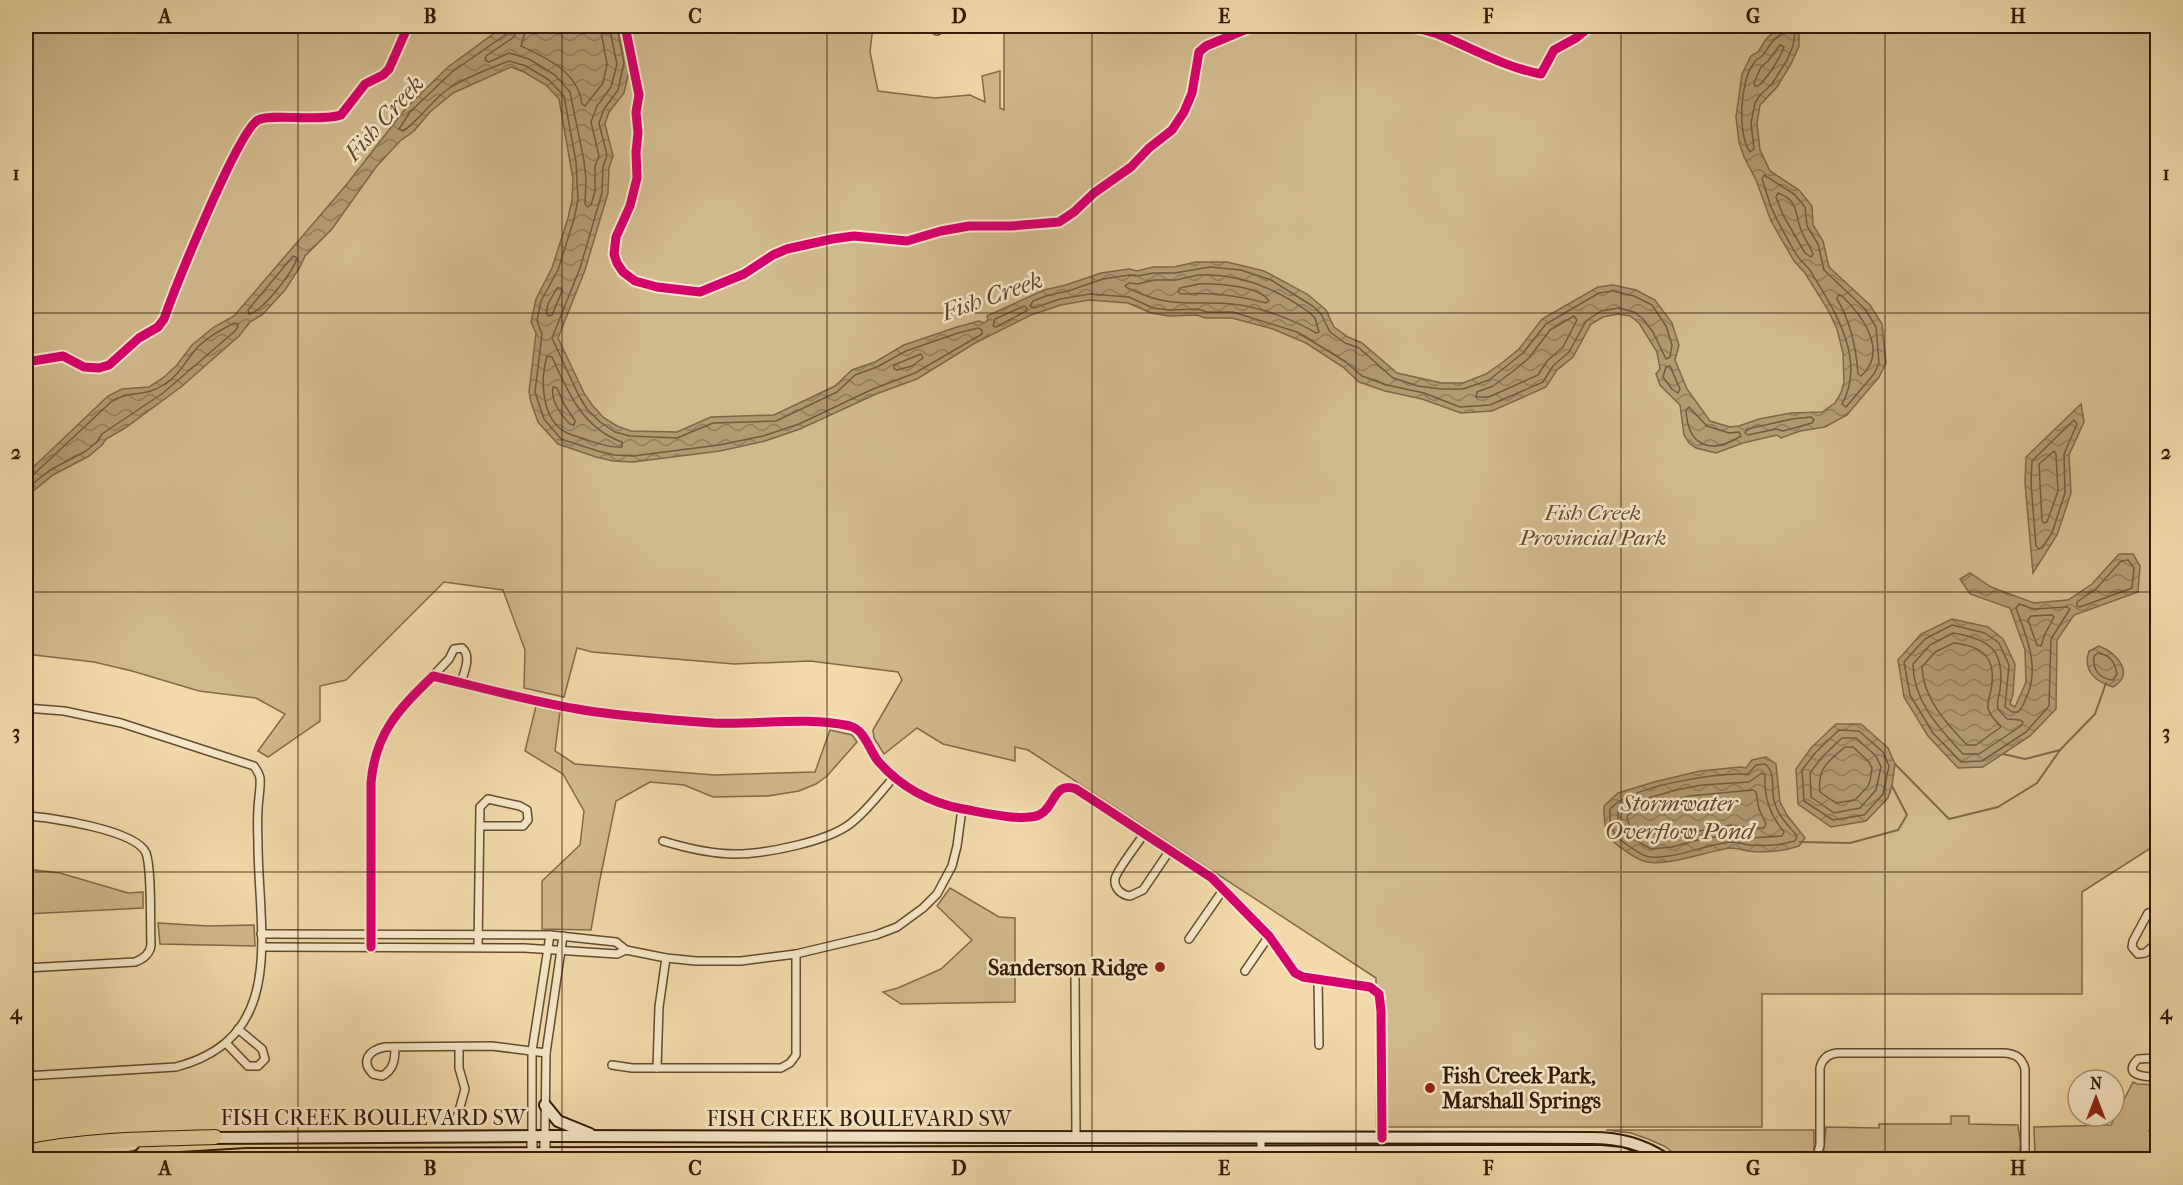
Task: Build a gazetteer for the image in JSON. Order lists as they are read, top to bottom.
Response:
{
  "streets": {
    "main road": ["FISH CREEK BOULEVARD SW"]
  },
  "water": ["Fish Creek", "Stormwater Overflow Pond"],
  "parks": ["Fish Creek Provincial Park"],
  "places": ["Sanderson Ridge", "Fish Creek Park, Marshall Springs"],
  "north": "top",
  "grid": {
    "columns": [
      "A",
      "B",
      "C",
      "D",
      "E",
      "F",
      "G",
      "H"
    ],
    "rows": [
      "1",
      "2",
      "3",
      "4"
    ]
  }
}
